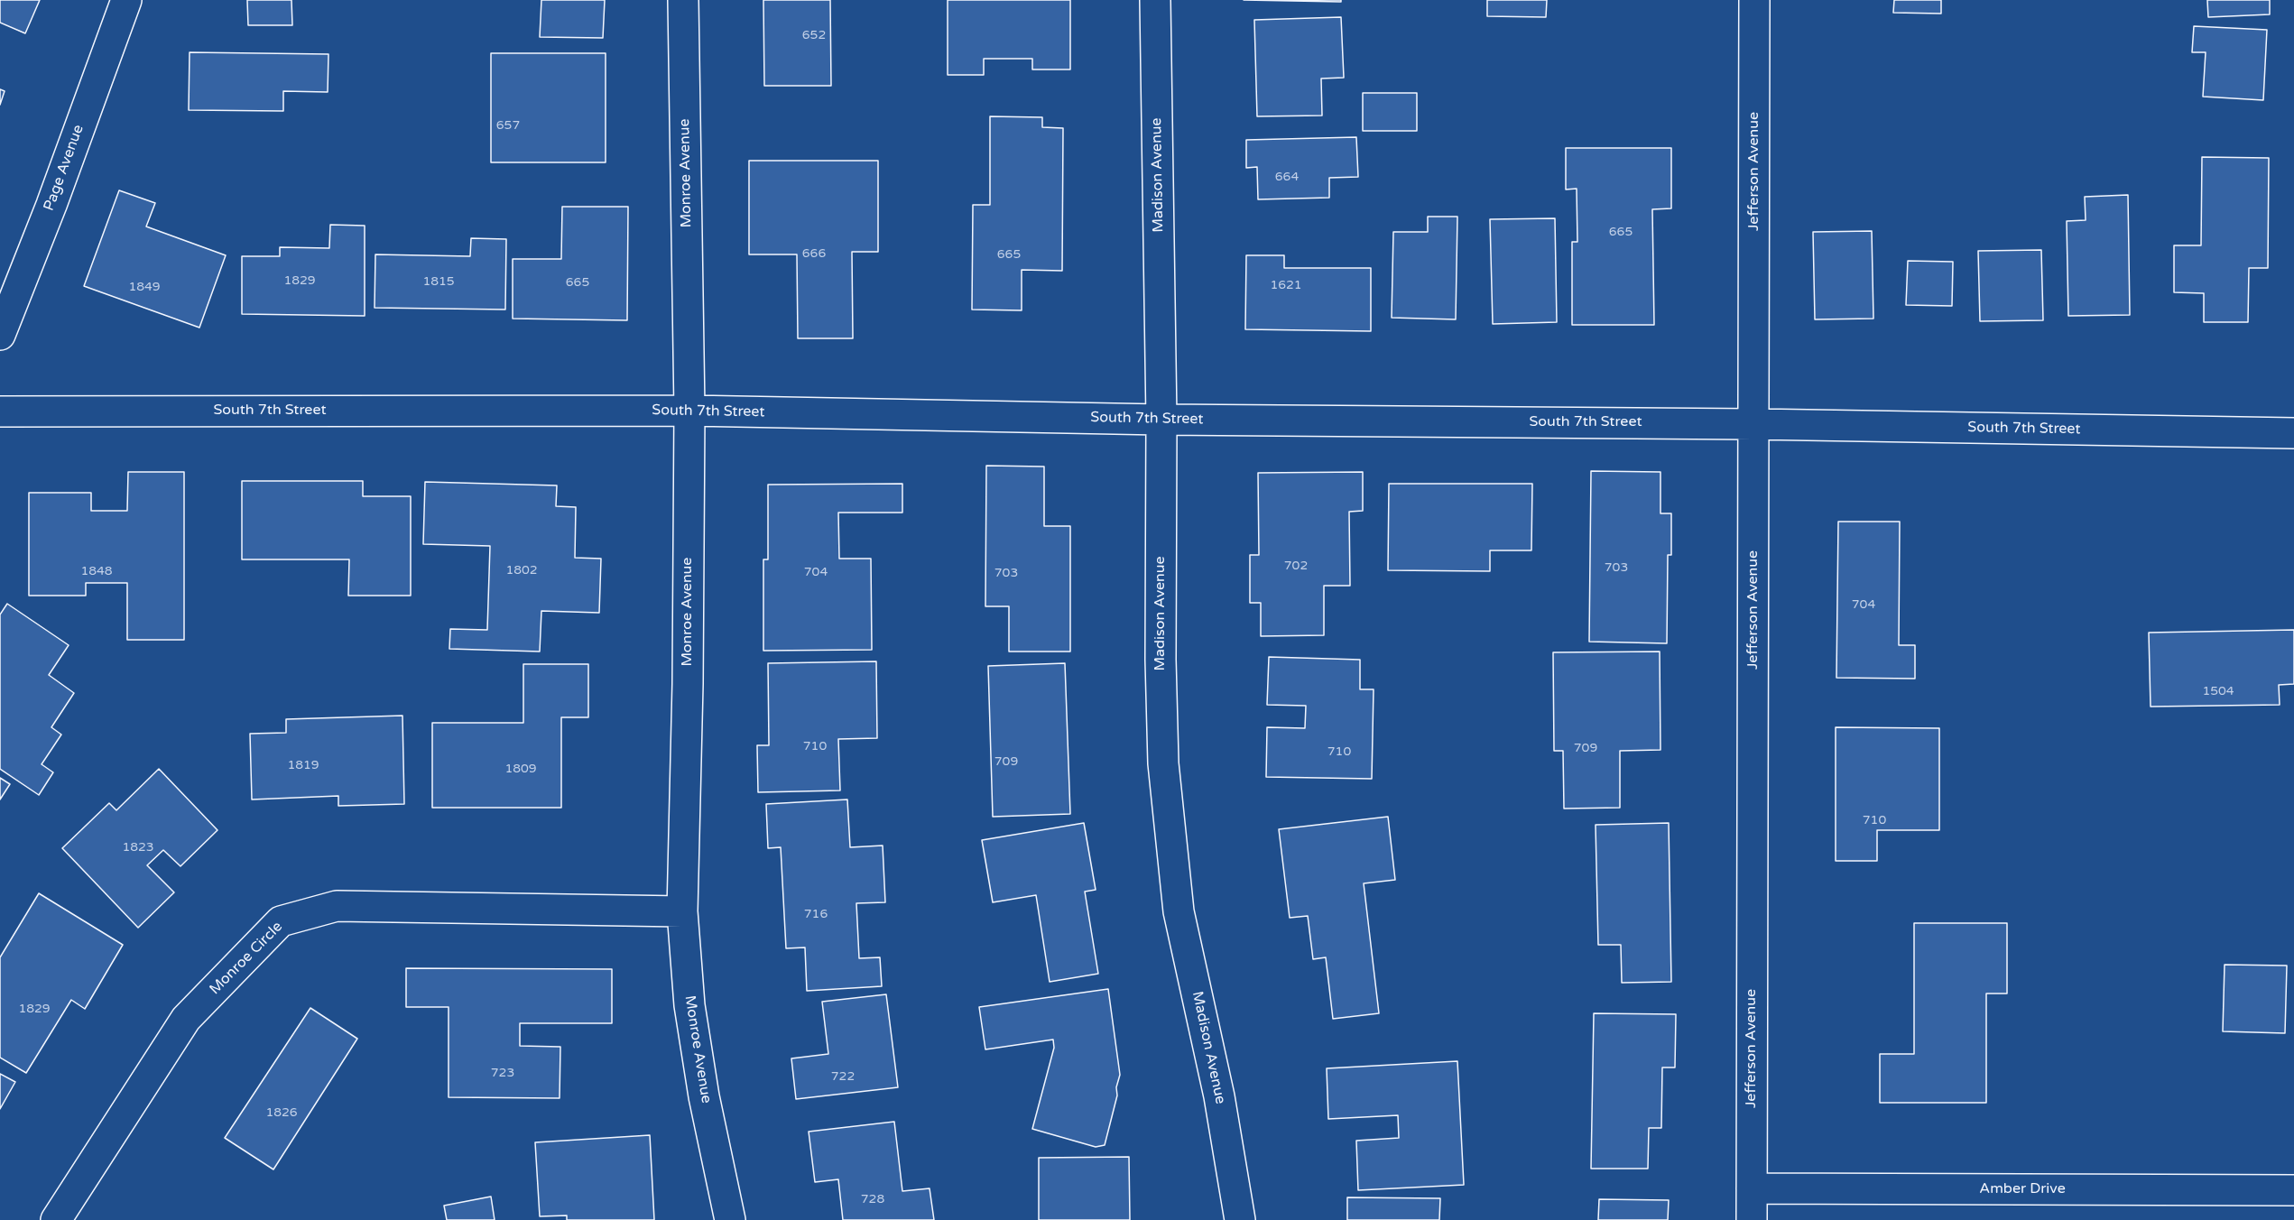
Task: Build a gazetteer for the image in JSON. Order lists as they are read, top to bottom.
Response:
{
  "streets": {
    "street": [
      "Page Avenue",
      "Jefferson Avenue",
      "Monroe Avenue",
      "Madison Avenue",
      "South 7th Street",
      "Monroe Circle",
      "Amber Drive"
    ]
  },
  "crossings": [
    ["Jefferson Avenue", "South 7th Street"],
    ["Jefferson Avenue", "Amber Drive"],
    ["Monroe Avenue", "South 7th Street"],
    ["Monroe Avenue", "Monroe Circle"],
    ["Madison Avenue", "South 7th Street"]
  ],
  "house_numbers": [
    "652",
    "657",
    "664",
    "665",
    "666",
    "665",
    "1829",
    "1815",
    "665",
    "1621",
    "1849",
    "702",
    "703",
    "1802",
    "1848",
    "704",
    "703",
    "704",
    "1504",
    "710",
    "709",
    "710",
    "709",
    "1819",
    "1809",
    "710",
    "1823",
    "716",
    "1829",
    "723",
    "722",
    "1826",
    "728"
  ]
}
